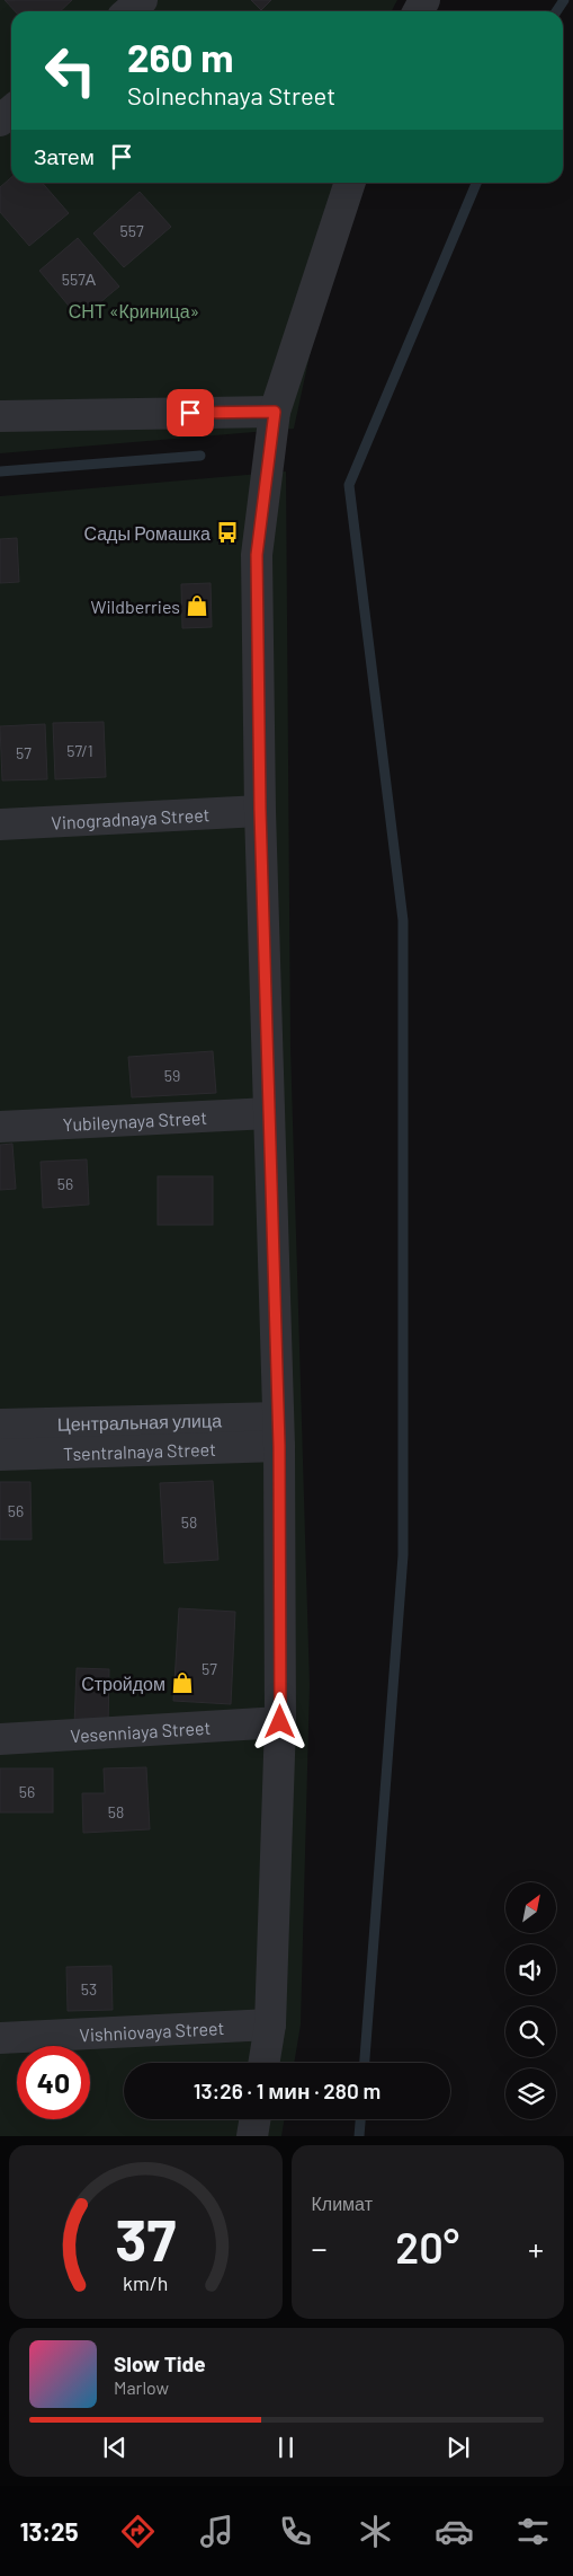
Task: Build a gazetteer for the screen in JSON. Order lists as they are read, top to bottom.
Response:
{
  "streets": {
    "street": [
      "Vinogradnaya Street",
      "Yubileynaya Street",
      "Центральная улица",
      "Tsentralnaya Street",
      "Vesenniaya Street",
      "Vishniovaya Street"
    ]
  },
  "crossings": [
    ["Центральная улица", "Tsentralnaya Street"]
  ],
  "parks": ["СНТ «Криница»"],
  "places": {
    "bus stop": ["Сады Ромашка"],
    "shop": ["Wildberries", "Стройдом"]
  },
  "house_numbers": [
    "557",
    "557А",
    "57/1",
    "57",
    "59",
    "56",
    "56",
    "58",
    "57",
    "56",
    "58",
    "53"
  ],
  "north": "top right",
  "page": {
    "turn": ["260 m", "Solnechnaya Street"],
    "then": "Затем",
    "limit": "40",
    "trip": "13:26 · 1 мин · 280 m",
    "tile": "Климат",
    "heat": ["−", "20°", "+"],
    "song": ["Slow Tide", "Marlow"],
    "tabs": "13:25",
    "gauge": ["37", "km/h"]
  }
}
